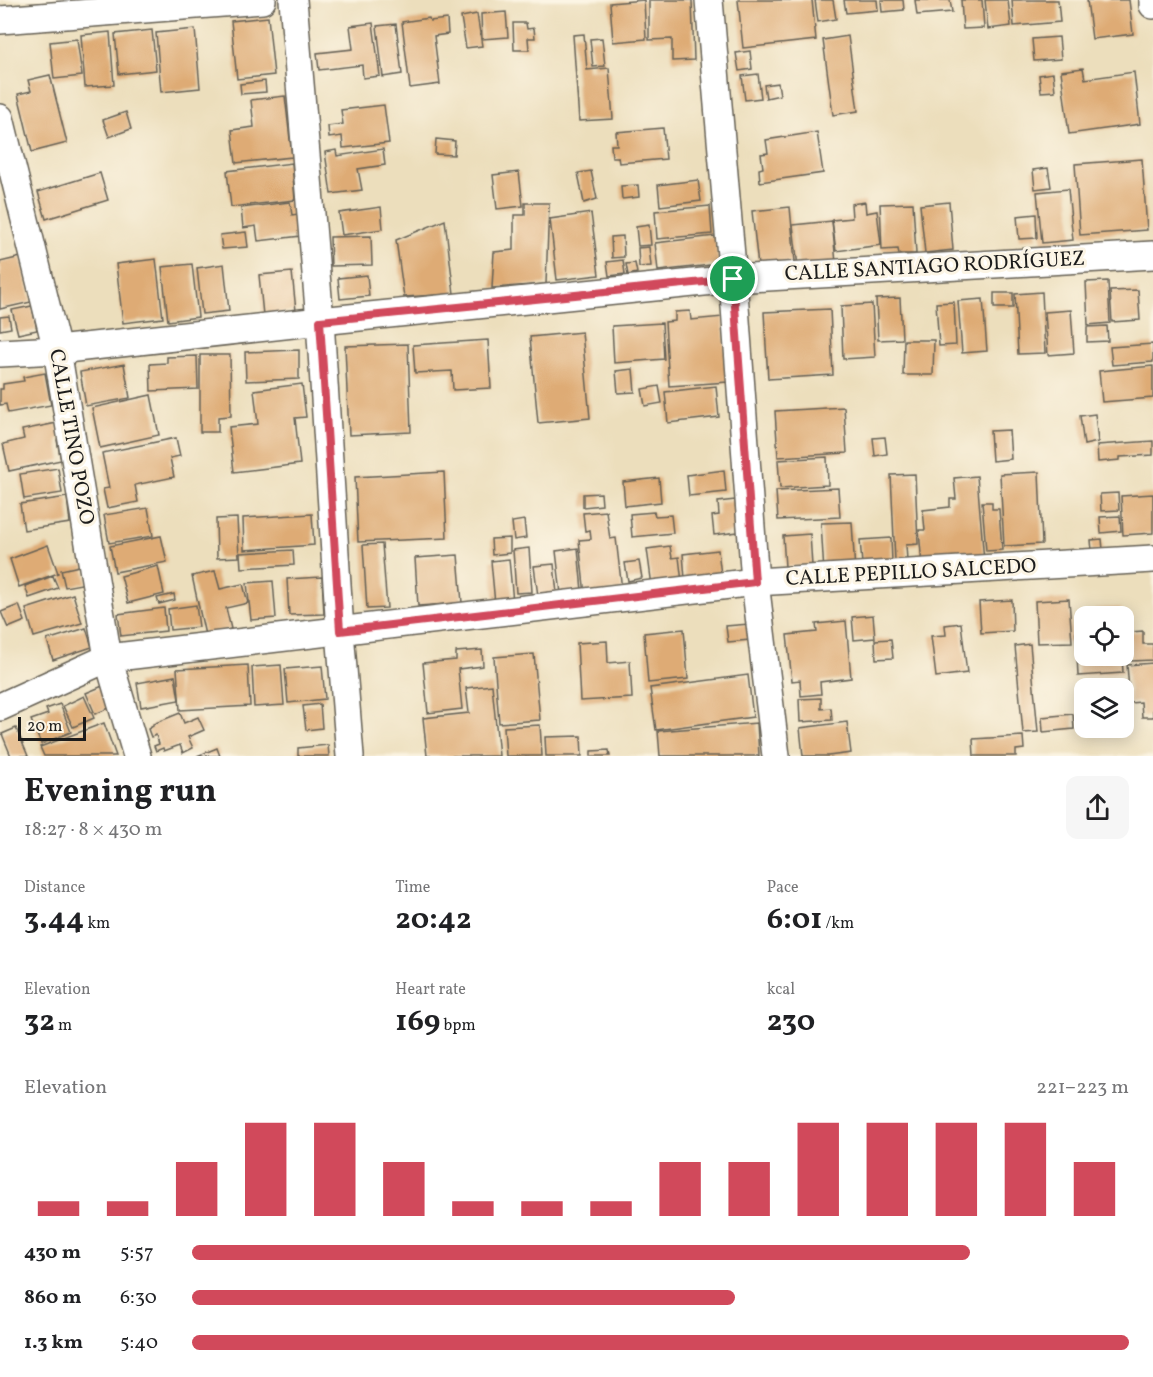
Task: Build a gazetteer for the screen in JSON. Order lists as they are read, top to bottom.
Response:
{
  "streets": {
    "street": ["CALLE SANTIAGO RODRÍGUEZ", "CALLE TINO POZO", "CALLE PEPILLO SALCEDO"]
  },
  "crossings": [
    ["CALLE SANTIAGO RODRÍGUEZ", "CALLE TINO POZO"],
    ["CALLE TINO POZO", "CALLE PEPILLO SALCEDO"]
  ],
  "scale_bar": "20 m",
  "page": {
    "scale": "20 m",
    "heading": ["Evening run", "18:27 · 8 × 430 m"],
    "stats": [
      ["Distance", "3.44 km"],
      ["Time", "20:42"],
      ["Pace", "6:01 /km"],
      ["Elevation", "32 m"],
      ["Heart rate", "169 bpm"],
      ["kcal", "230"]
    ],
    "chart": ["Elevation", "221–223 m"],
    "list": [
      {
        "name": "430 m",
        "note": "5:57"
      },
      {
        "name": "860 m",
        "note": "6:30"
      },
      {
        "name": "1.3 km",
        "note": "5:40"
      }
    ]
  }
}
